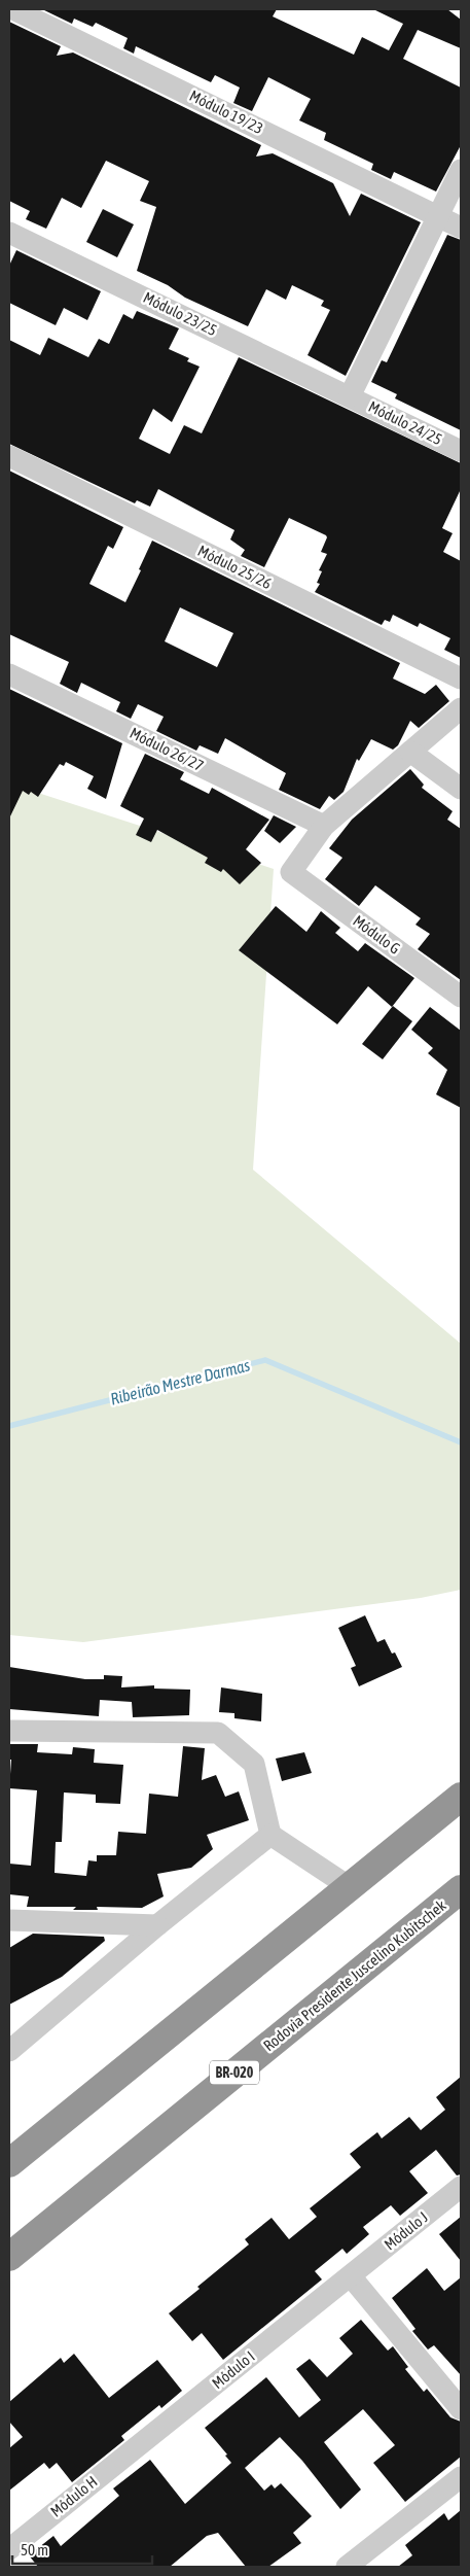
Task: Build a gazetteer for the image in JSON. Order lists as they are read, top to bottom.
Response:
{
  "streets": {
    "highway": ["Rodovia Presidente Juscelino Kubitschek", "BR-020"],
    "street": [
      "Módulo 19/23",
      "Módulo 23/25",
      "Módulo 24/25",
      "Módulo 25/26",
      "Módulo 26/27",
      "Módulo G",
      "Módulo J",
      "Módulo I",
      "Módulo H"
    ]
  },
  "crossings": [
    ["Módulo 23/25", "Módulo 24/25"],
    ["Módulo 26/27", "Módulo G"],
    ["Módulo J", "Módulo I"],
    ["Módulo I", "Módulo H"]
  ],
  "water": ["Ribeirão Mestre Darmas"],
  "scale_bar": "50 m"
}
